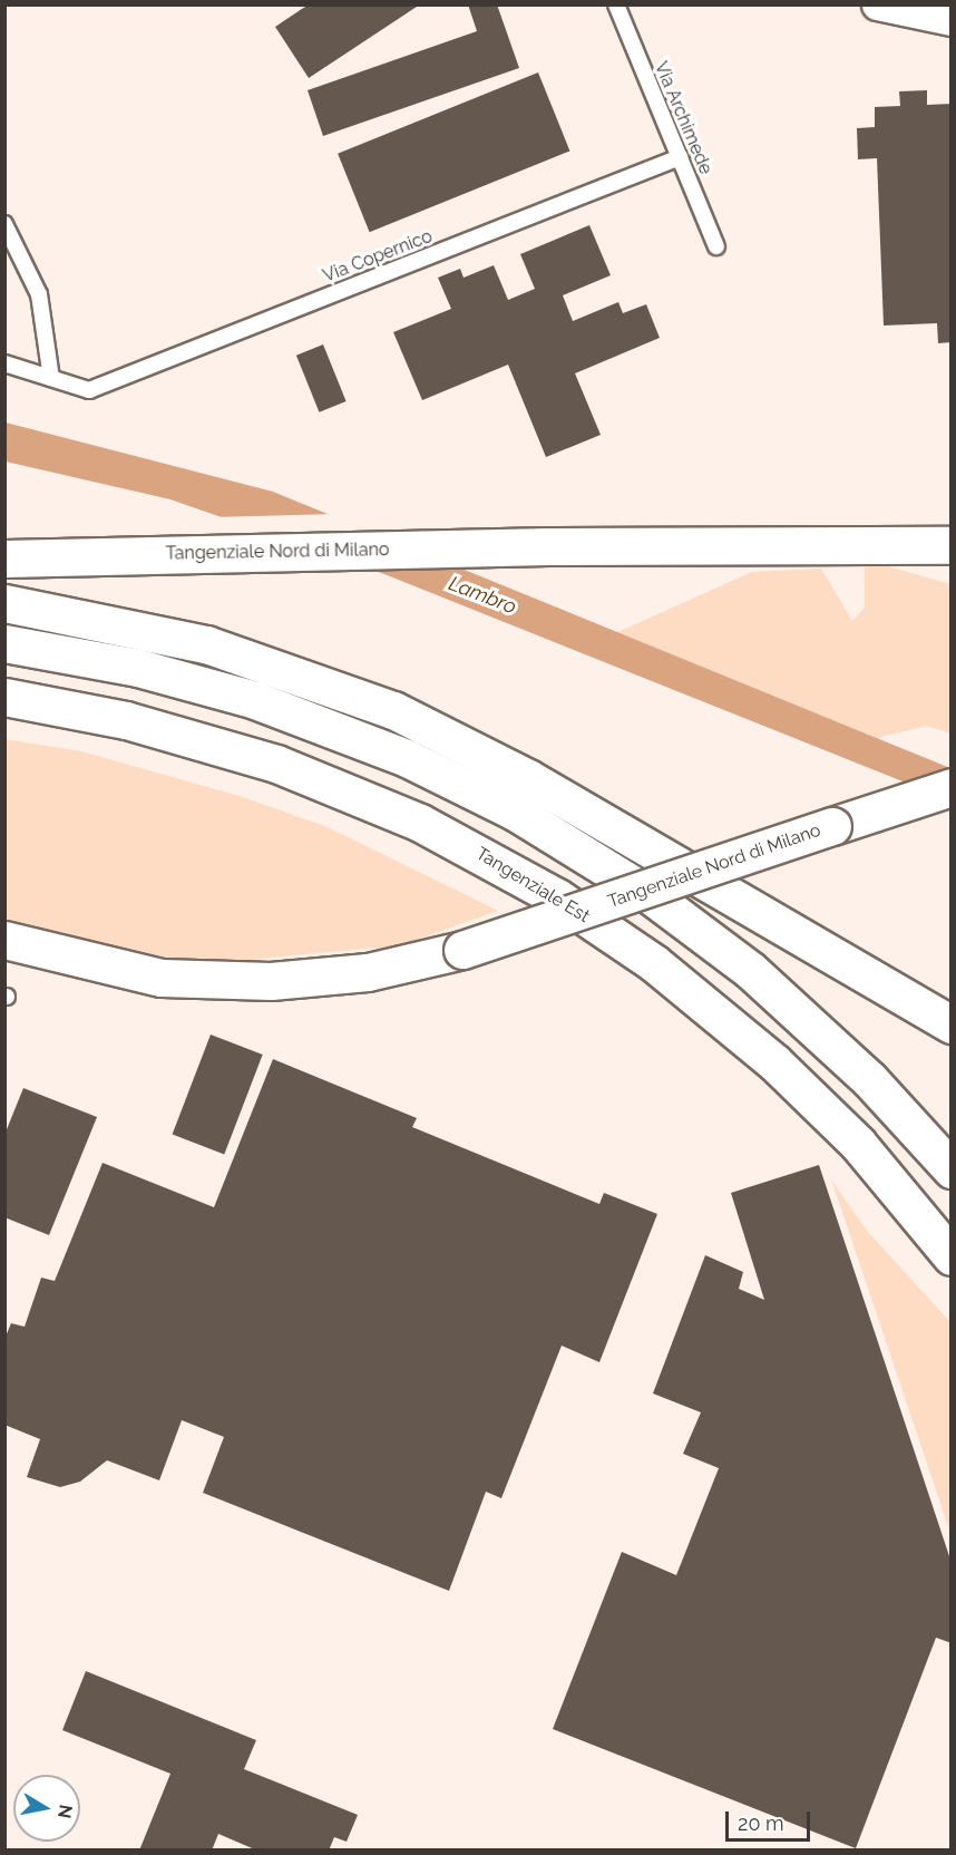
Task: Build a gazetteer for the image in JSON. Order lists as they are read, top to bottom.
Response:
{
  "streets": {
    "highway": ["Tangenziale Nord di Milano", "Tangenziale Est"],
    "lane": ["Via Archimede", "Via Copernico"]
  },
  "crossings": [
    ["Via Archimede", "Via Copernico"]
  ],
  "water": ["Lambro"],
  "scale_bar": "20 m",
  "north": "right"
}
